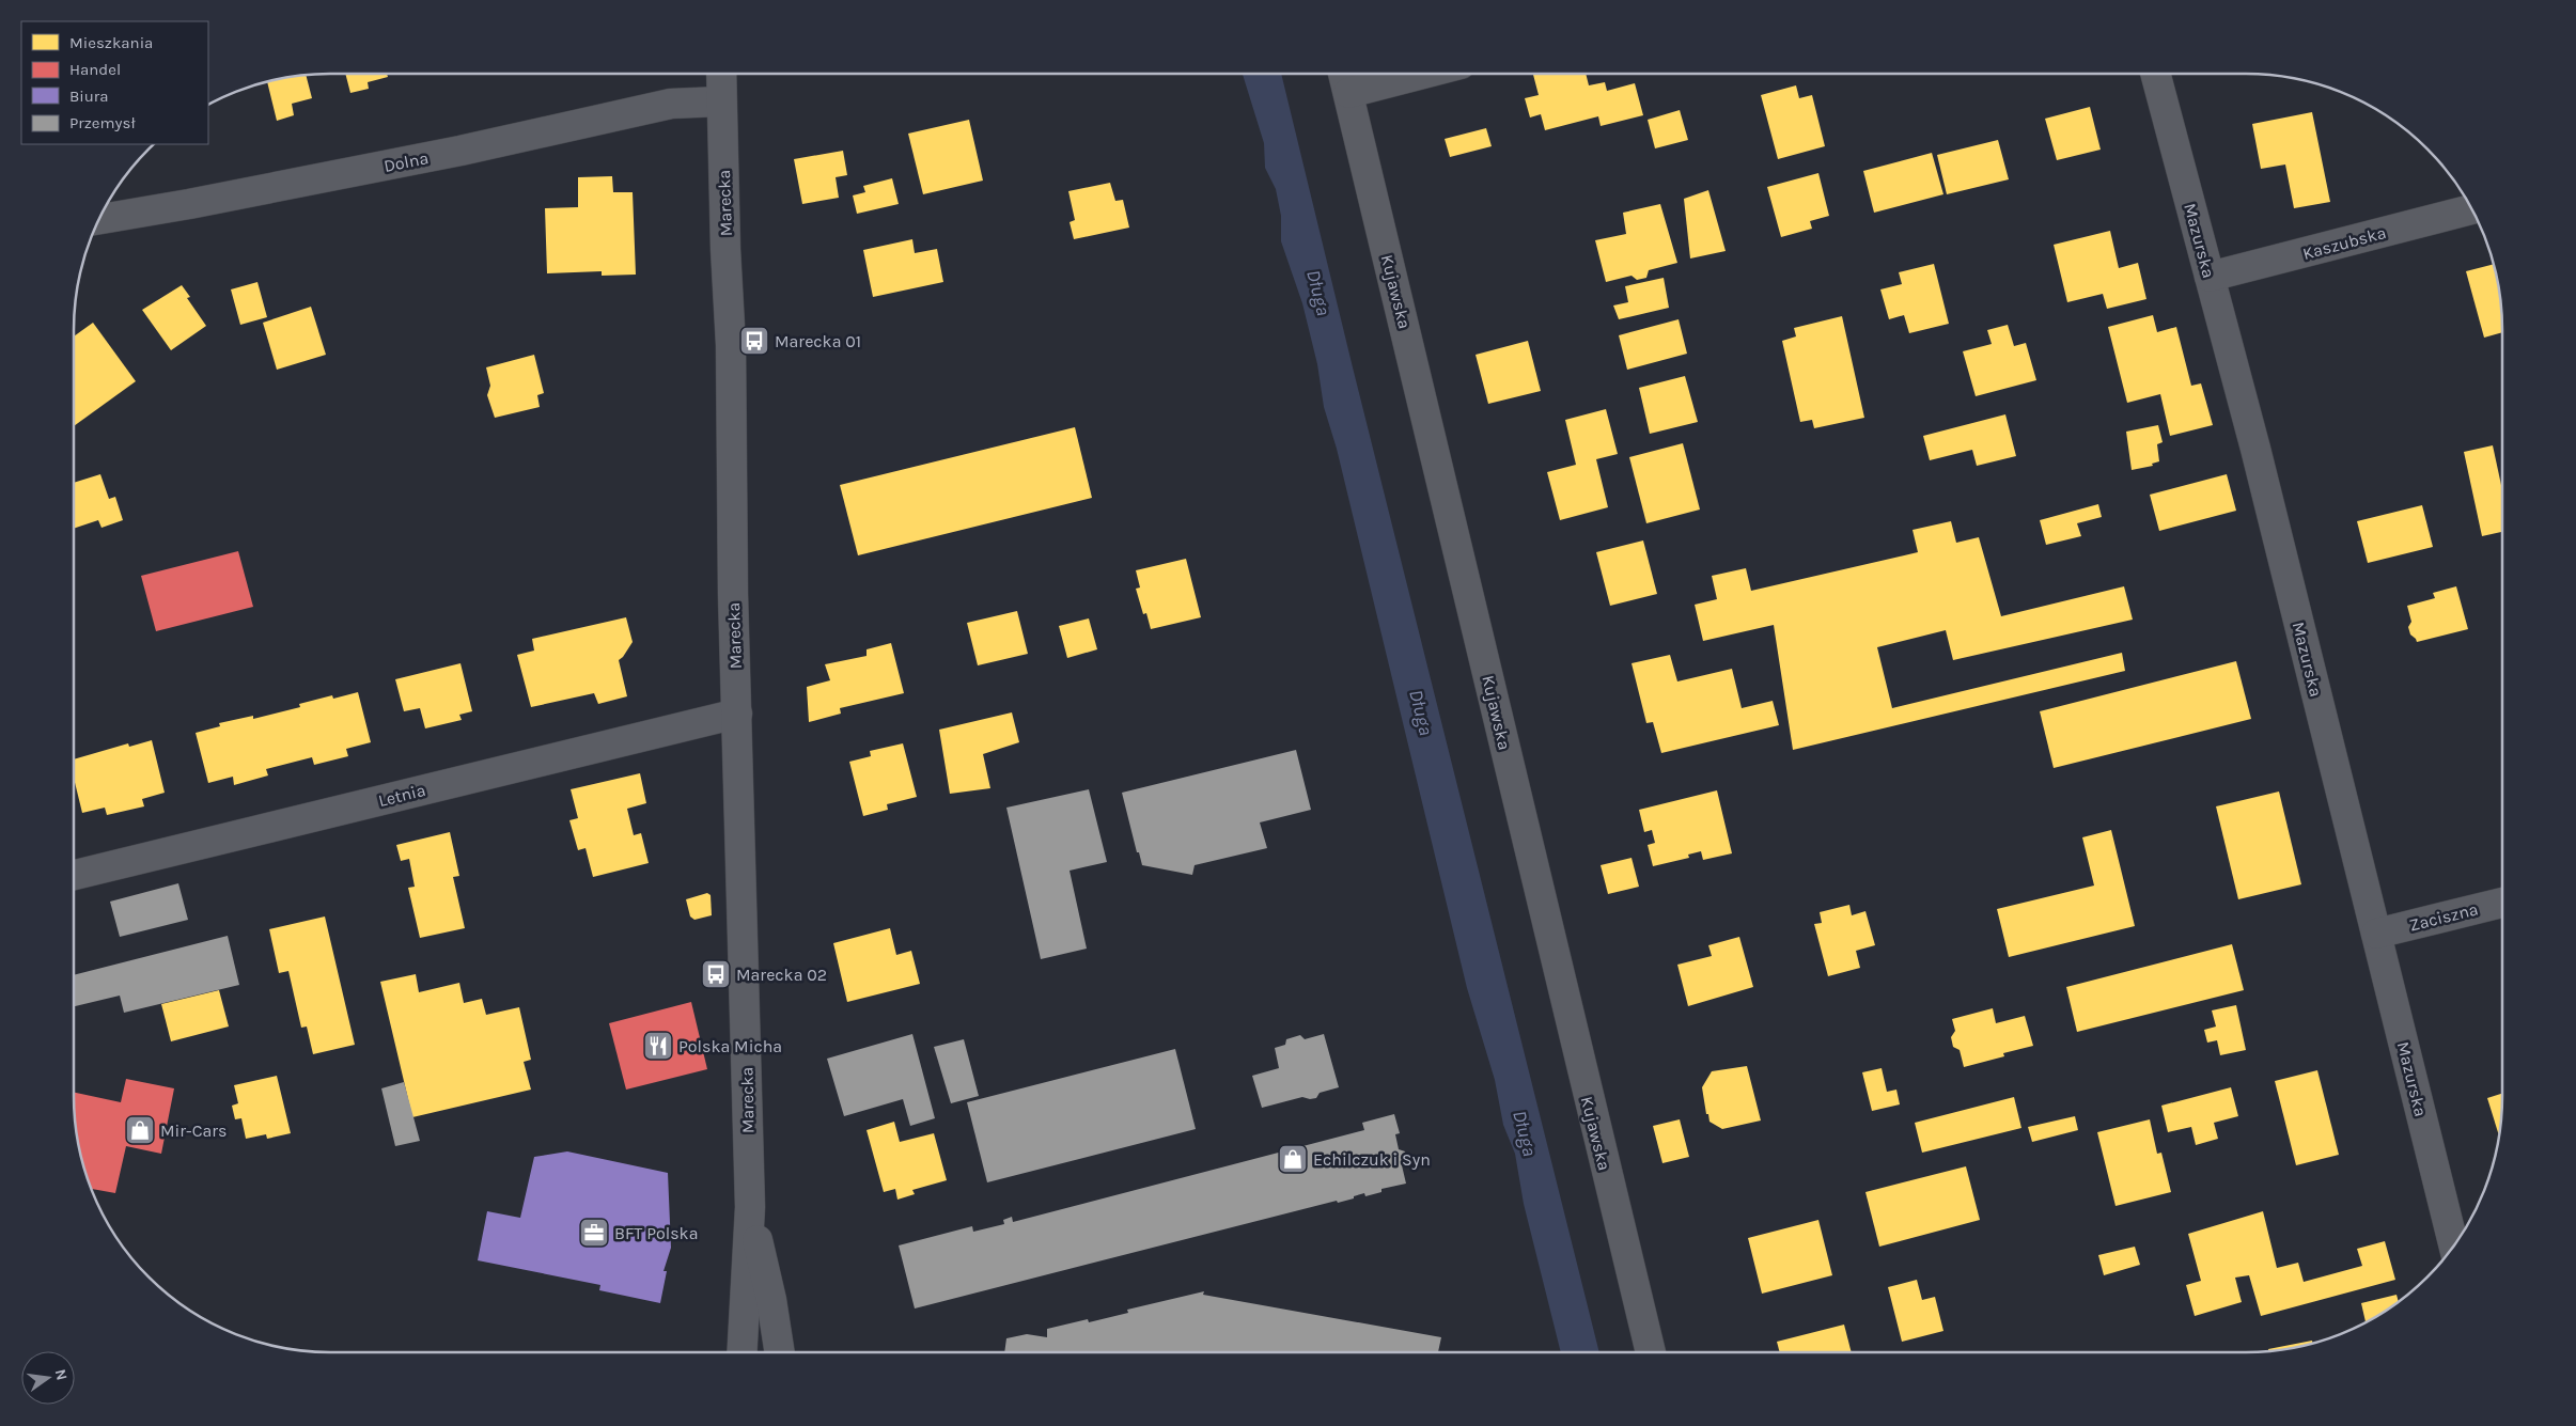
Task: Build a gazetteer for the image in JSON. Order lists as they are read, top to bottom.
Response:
{
  "streets": {
    "street": [
      "Dolna",
      "Marecka",
      "Mazurska",
      "Kaszubska",
      "Kujawska",
      "Letnia",
      "Zaciszna"
    ]
  },
  "crossings": [
    ["Dolna", "Marecka"],
    ["Marecka", "Letnia"],
    ["Mazurska", "Kaszubska"],
    ["Mazurska", "Zaciszna"]
  ],
  "water": ["Długa"],
  "places": {
    "bus stop": ["Marecka 01", "Marecka 02"],
    "restaurant": ["Polska Micha"],
    "shop": ["Mir-Cars", "Echilczuk i Syn"],
    "office": ["BFT Polska"]
  },
  "legend": [
    "Mieszkania",
    "Handel",
    "Biura",
    "Przemysł"
  ],
  "north": "right"
}
